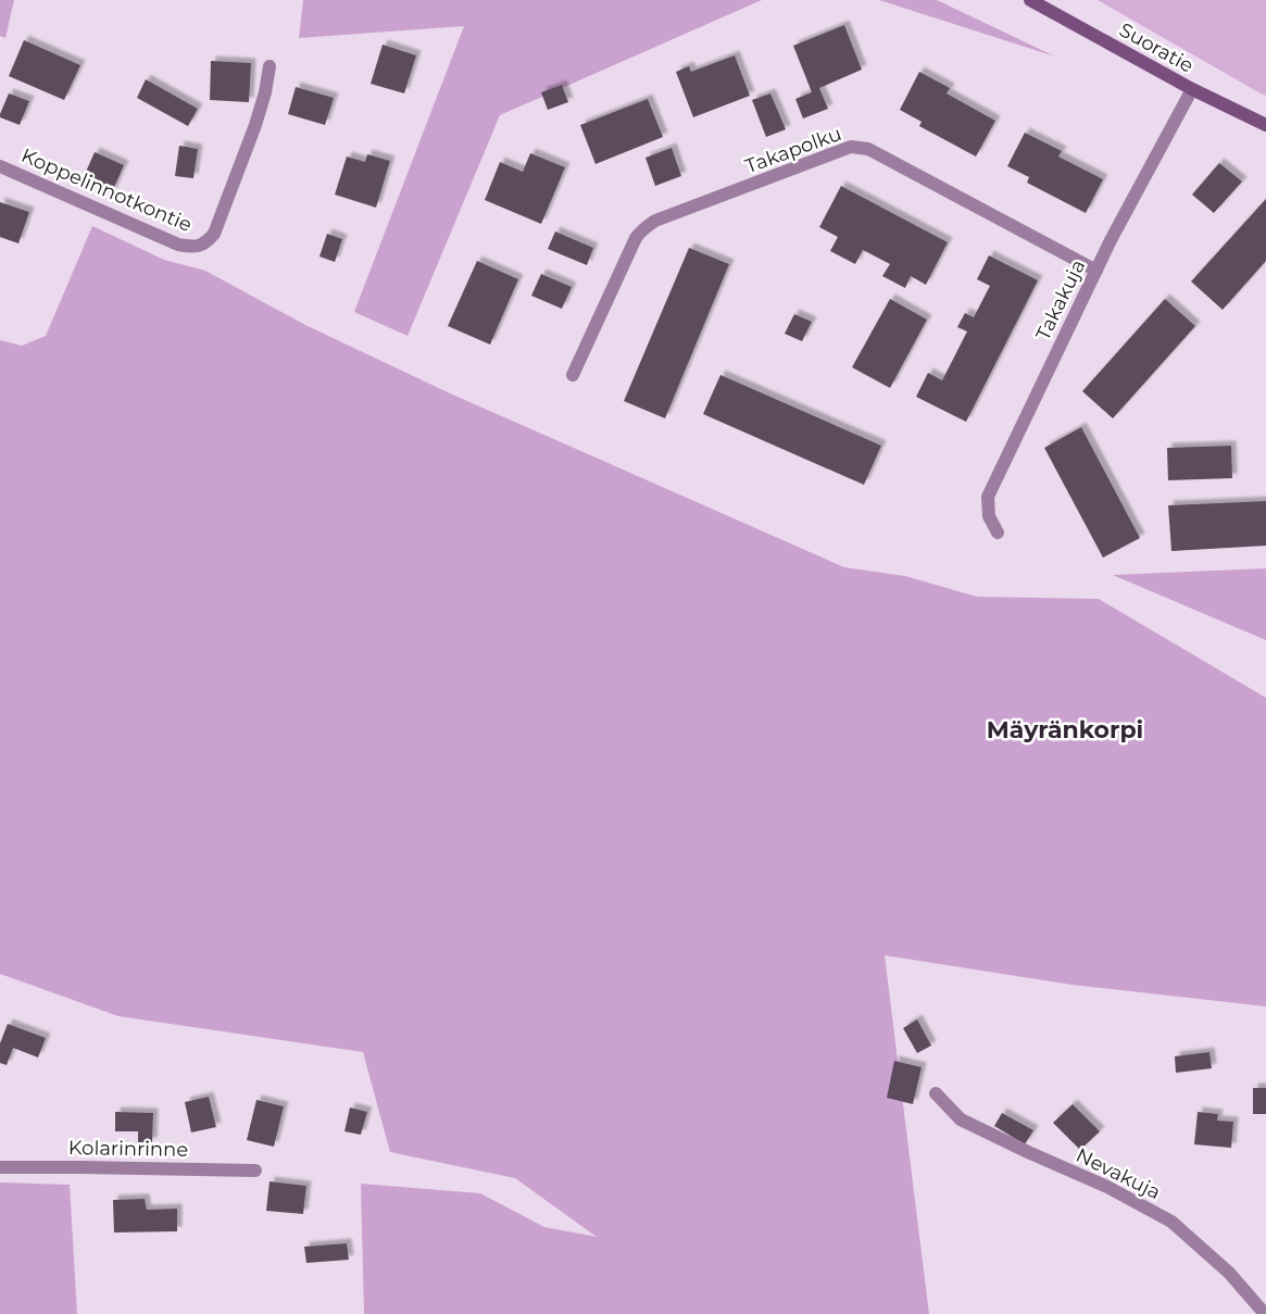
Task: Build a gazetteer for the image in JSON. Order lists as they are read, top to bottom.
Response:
{
  "streets": {
    "street": [
      "Suoratie",
      "Takapolku",
      "Koppelinnotkontie",
      "Takakuja",
      "Kolarinrinne",
      "Nevakuja"
    ]
  },
  "crossings": [
    ["Suoratie", "Takakuja"],
    ["Takapolku", "Takakuja"]
  ],
  "districts": ["Mäyränkorpi"]
}
